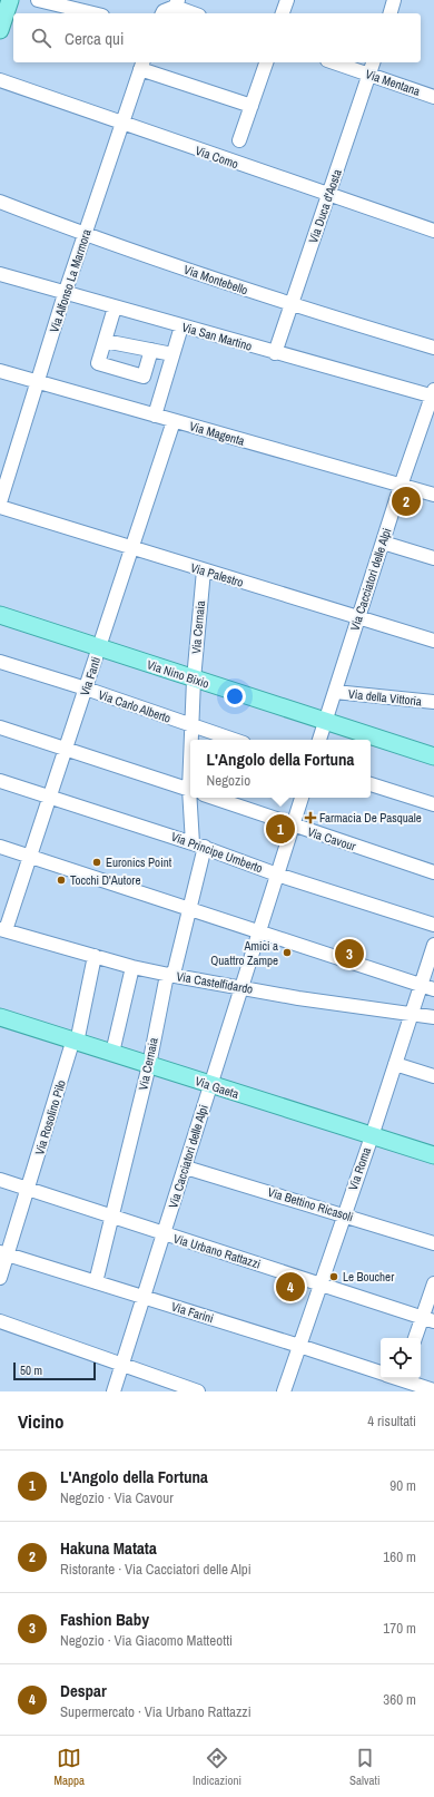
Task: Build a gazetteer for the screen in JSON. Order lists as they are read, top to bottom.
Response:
{
  "streets": {
    "main road": ["Via Nino Bixio", "Via Gaeta"],
    "street": [
      "Via Mentana",
      "Via Como",
      "Via Duca d'Aosta",
      "Via Montebello",
      "Via Alfonso La Marmora",
      "Via San Martino",
      "Via Magenta",
      "Via Palestro",
      "Via Cacciatori delle Alpi",
      "Via Cernaia",
      "Via Fanti",
      "Via della Vittoria",
      "Via Carlo Alberto",
      "Via Cavour",
      "Via Principe Umberto",
      "Via Castelfidardo",
      "Via Rosolino Pilo",
      "Via Roma",
      "Via Bettino Ricasoli",
      "Via Urbano Rattazzi",
      "Via Farini"
    ]
  },
  "crossings": [
    ["Via Mentana", "Via Duca d'Aosta"],
    ["Via Como", "Via Duca d'Aosta"],
    ["Via Como", "Via Alfonso La Marmora"],
    ["Via Duca d'Aosta", "Via Montebello"],
    ["Via Duca d'Aosta", "Via San Martino"],
    ["Via Montebello", "Via Alfonso La Marmora"],
    ["Via Alfonso La Marmora", "Via San Martino"],
    ["Via Alfonso La Marmora", "Via Magenta"],
    ["Via San Martino", "Via Cacciatori delle Alpi"],
    ["Via Magenta", "Via Cacciatori delle Alpi"],
    ["Via Magenta", "Via Fanti"],
    ["Via Palestro", "Via Cacciatori delle Alpi"],
    ["Via Palestro", "Via Cernaia"],
    ["Via Palestro", "Via Fanti"],
    ["Via Cacciatori delle Alpi", "Via Nino Bixio"],
    ["Via Cacciatori delle Alpi", "Via della Vittoria"],
    ["Via Cacciatori delle Alpi", "Via Cavour"],
    ["Via Cacciatori delle Alpi", "Via Principe Umberto"],
    ["Via Cacciatori delle Alpi", "Via Castelfidardo"],
    ["Via Cacciatori delle Alpi", "Via Gaeta"],
    ["Via Cacciatori delle Alpi", "Via Bettino Ricasoli"],
    ["Via Cacciatori delle Alpi", "Via Urbano Rattazzi"],
    ["Via Cacciatori delle Alpi", "Via Farini"],
    ["Via Cernaia", "Via Nino Bixio"],
    ["Via Cernaia", "Via Carlo Alberto"],
    ["Via Cernaia", "Via Principe Umberto"],
    ["Via Cernaia", "Via Castelfidardo"],
    ["Via Cernaia", "Via Gaeta"],
    ["Via Cernaia", "Via Urbano Rattazzi"],
    ["Via Cernaia", "Via Farini"],
    ["Via Nino Bixio", "Via Fanti"],
    ["Via Fanti", "Via Carlo Alberto"],
    ["Via Fanti", "Via Principe Umberto"],
    ["Via Fanti", "Via Castelfidardo"],
    ["Via Castelfidardo", "Via Rosolino Pilo"],
    ["Via Castelfidardo", "Via Roma"],
    ["Via Gaeta", "Via Rosolino Pilo"],
    ["Via Gaeta", "Via Roma"],
    ["Via Rosolino Pilo", "Via Urbano Rattazzi"],
    ["Via Rosolino Pilo", "Via Farini"],
    ["Via Roma", "Via Bettino Ricasoli"],
    ["Via Roma", "Via Urbano Rattazzi"],
    ["Via Roma", "Via Farini"]
  ],
  "places": {
    "health": ["Farmacia De Pasquale"],
    "other": [
      "Euronics Point",
      "Tocchi D'Autore",
      "Amici a Quattro Zampe",
      "Le Boucher"
    ]
  },
  "scale_bar": "50 m",
  "page": {
    "search": "Cerca qui",
    "pins": [
      "2",
      "1",
      "3",
      "4"
    ],
    "popup": ["L'Angolo della Fortuna", "Negozio"],
    "scale": "50 m",
    "heading": ["Vicino", "4 risultati"],
    "list": [
      {
        "mark": "1",
        "name": "L'Angolo della Fortuna",
        "note": "Negozio · Via Cavour",
        "value": "90 m"
      },
      {
        "mark": "2",
        "name": "Hakuna Matata",
        "note": "Ristorante · Via Cacciatori delle Alpi",
        "value": "160 m"
      },
      {
        "mark": "3",
        "name": "Fashion Baby",
        "note": "Negozio · Via Giacomo Matteotti",
        "value": "170 m"
      },
      {
        "mark": "4",
        "name": "Despar",
        "note": "Supermercato · Via Urbano Rattazzi",
        "value": "360 m"
      }
    ],
    "nav": ["Mappa", "Indicazioni", "Salvati"]
  }
}
